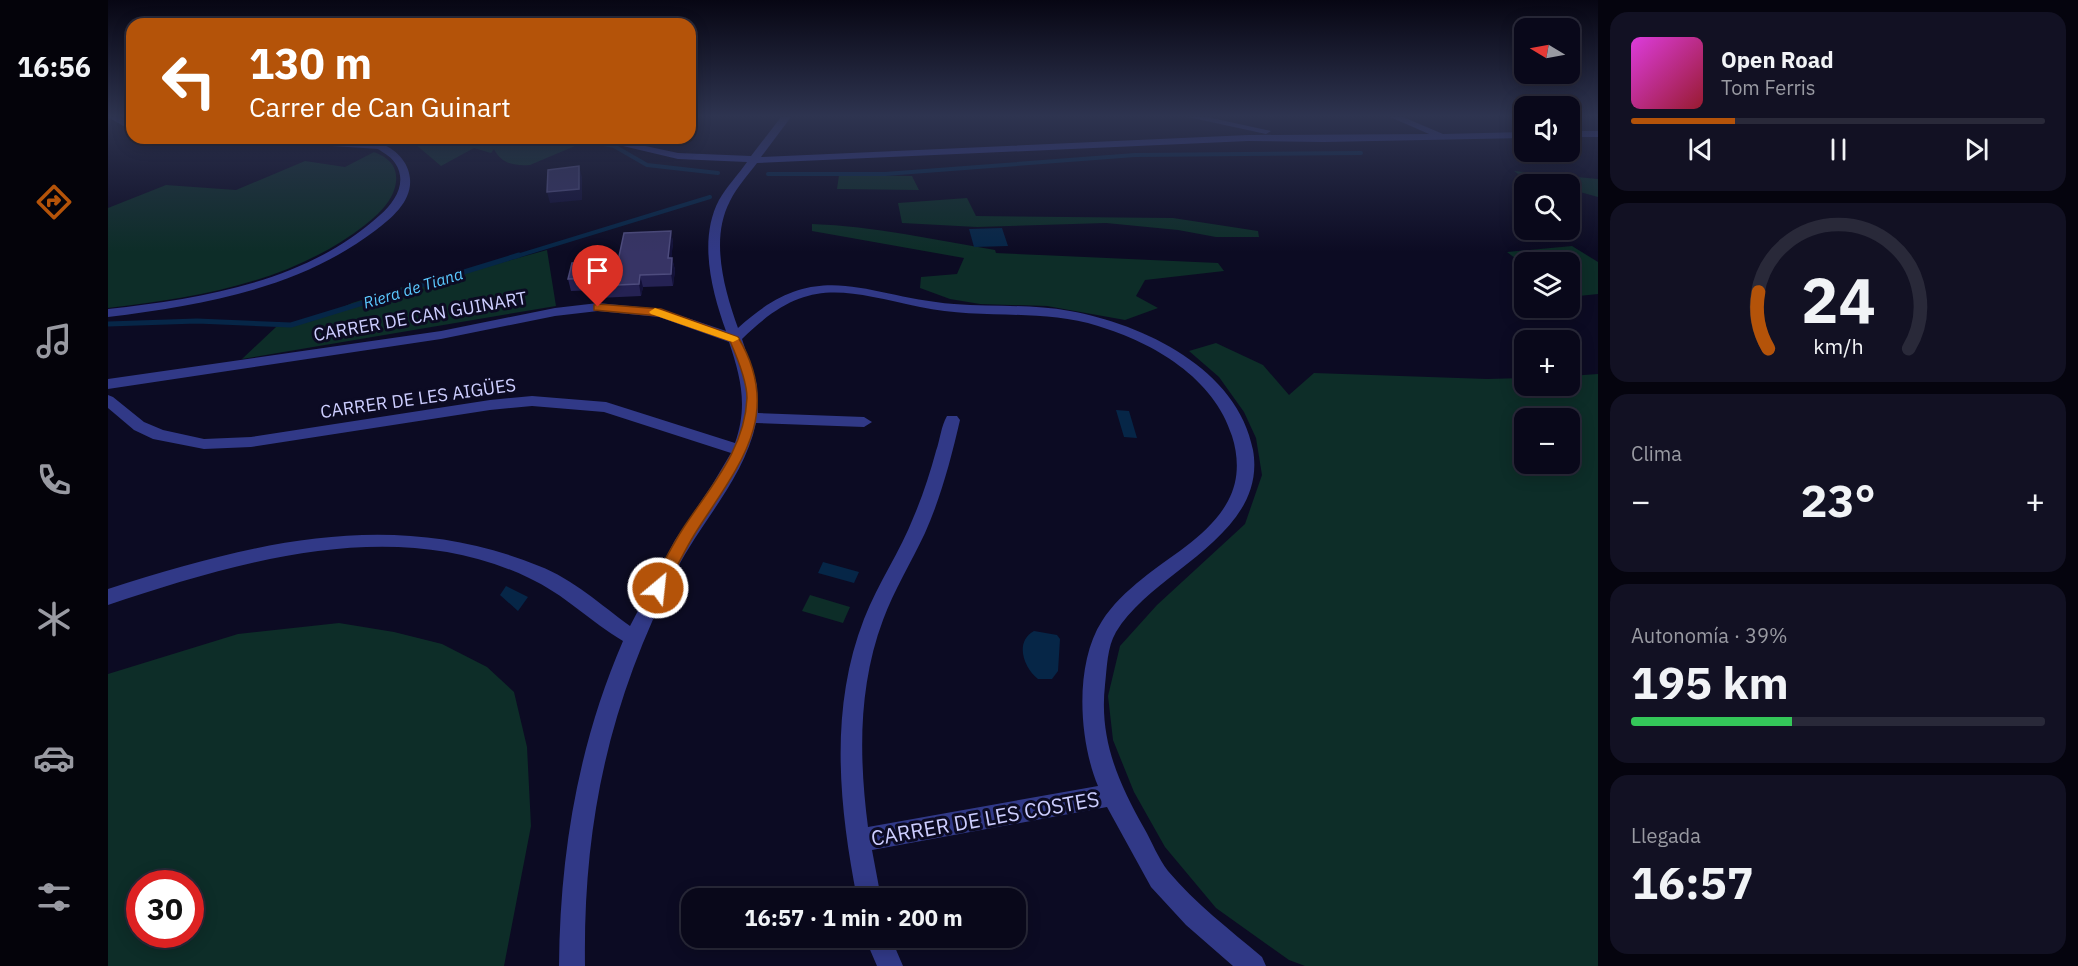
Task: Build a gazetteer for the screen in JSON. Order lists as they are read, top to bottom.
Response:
{
  "streets": {
    "street": ["CARRER DE CAN GUINART", "CARRER DE LES AIGÜES", "CARRER DE LES COSTES"]
  },
  "water": ["Riera de Tiana"],
  "north": "left",
  "page": {
    "tabs": "16:56",
    "map_buttons": ["+", "−"],
    "turn": ["130 m", "Carrer de Can Guinart"],
    "song": ["Open Road", "Tom Ferris"],
    "tile": [
      "Clima",
      ["Autonomía · 39%", "195 km"],
      ["Llegada", "16:57"]
    ],
    "heat": ["−", "23°", "+"],
    "limit": "30",
    "trip": "16:57 · 1 min · 200 m",
    "gauge": ["24", "km/h"]
  }
}
